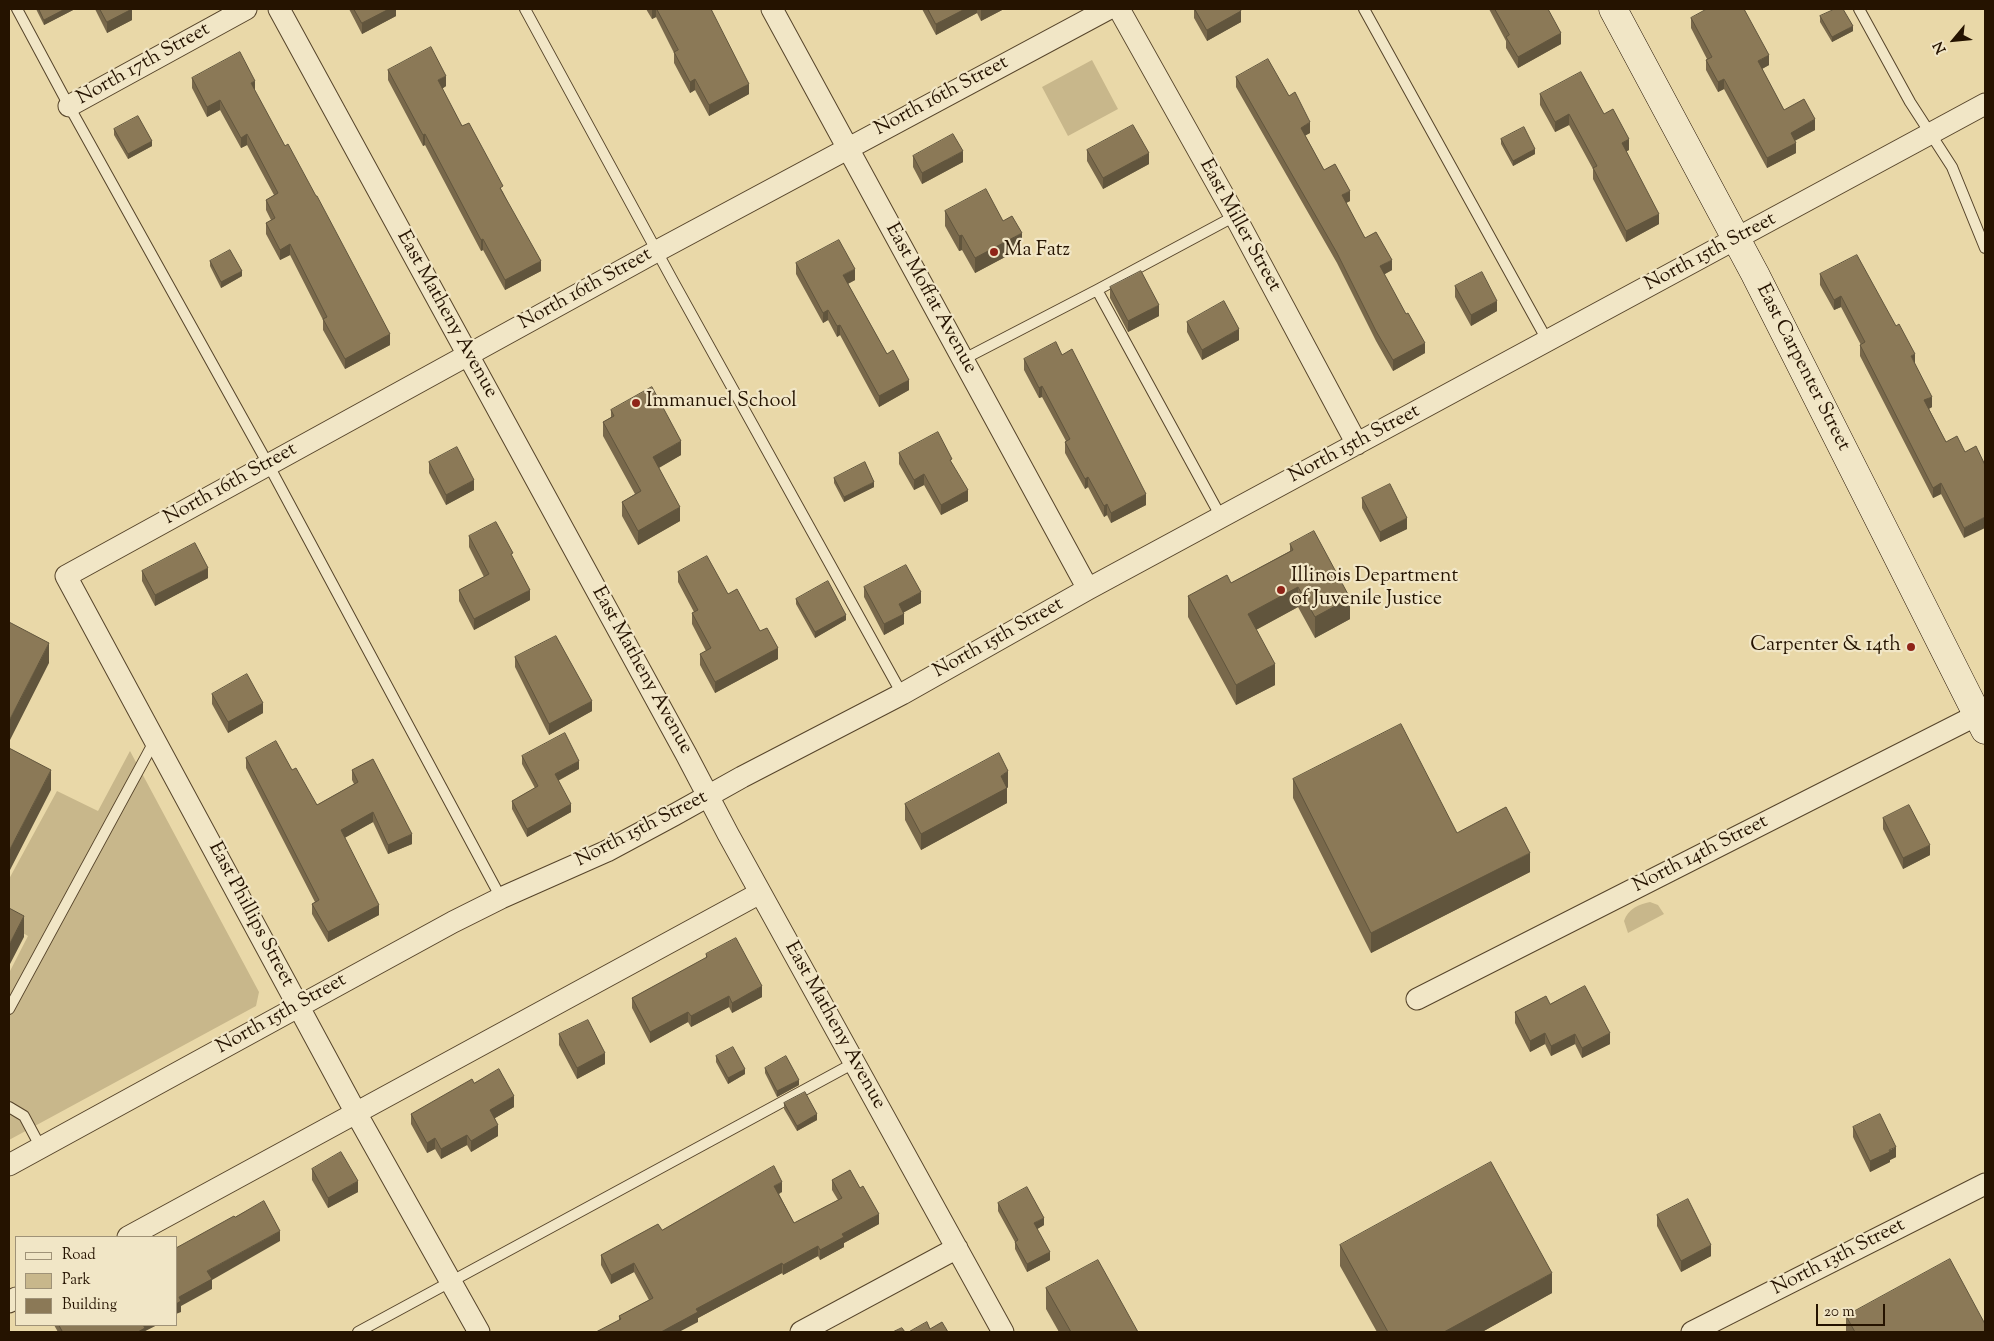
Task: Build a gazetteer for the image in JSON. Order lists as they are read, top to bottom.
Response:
{
  "streets": {
    "street": [
      "North 17th Street",
      "North 16th Street",
      "East Miller Street",
      "North 15th Street",
      "East Moffat Avenue",
      "East Matheny Avenue",
      "East Carpenter Street",
      "North 14th Street",
      "East Phillips Street",
      "North 13th Street"
    ]
  },
  "crossings": [
    ["North 16th Street", "East Moffat Avenue"],
    ["North 16th Street", "East Matheny Avenue"],
    ["North 16th Street", "East Phillips Street"],
    ["East Miller Street", "North 15th Street"],
    ["North 15th Street", "East Moffat Avenue"],
    ["North 15th Street", "East Matheny Avenue"],
    ["North 15th Street", "East Carpenter Street"],
    ["North 15th Street", "East Phillips Street"],
    ["East Carpenter Street", "North 14th Street"]
  ],
  "places": [
    "Ma Fatz",
    "Immanuel School",
    "Illinois Department of Juvenile Justice",
    "Carpenter & 14th"
  ],
  "legend": ["Road", "Park", "Building"],
  "scale_bar": "20 m",
  "north": "bottom left"
}
